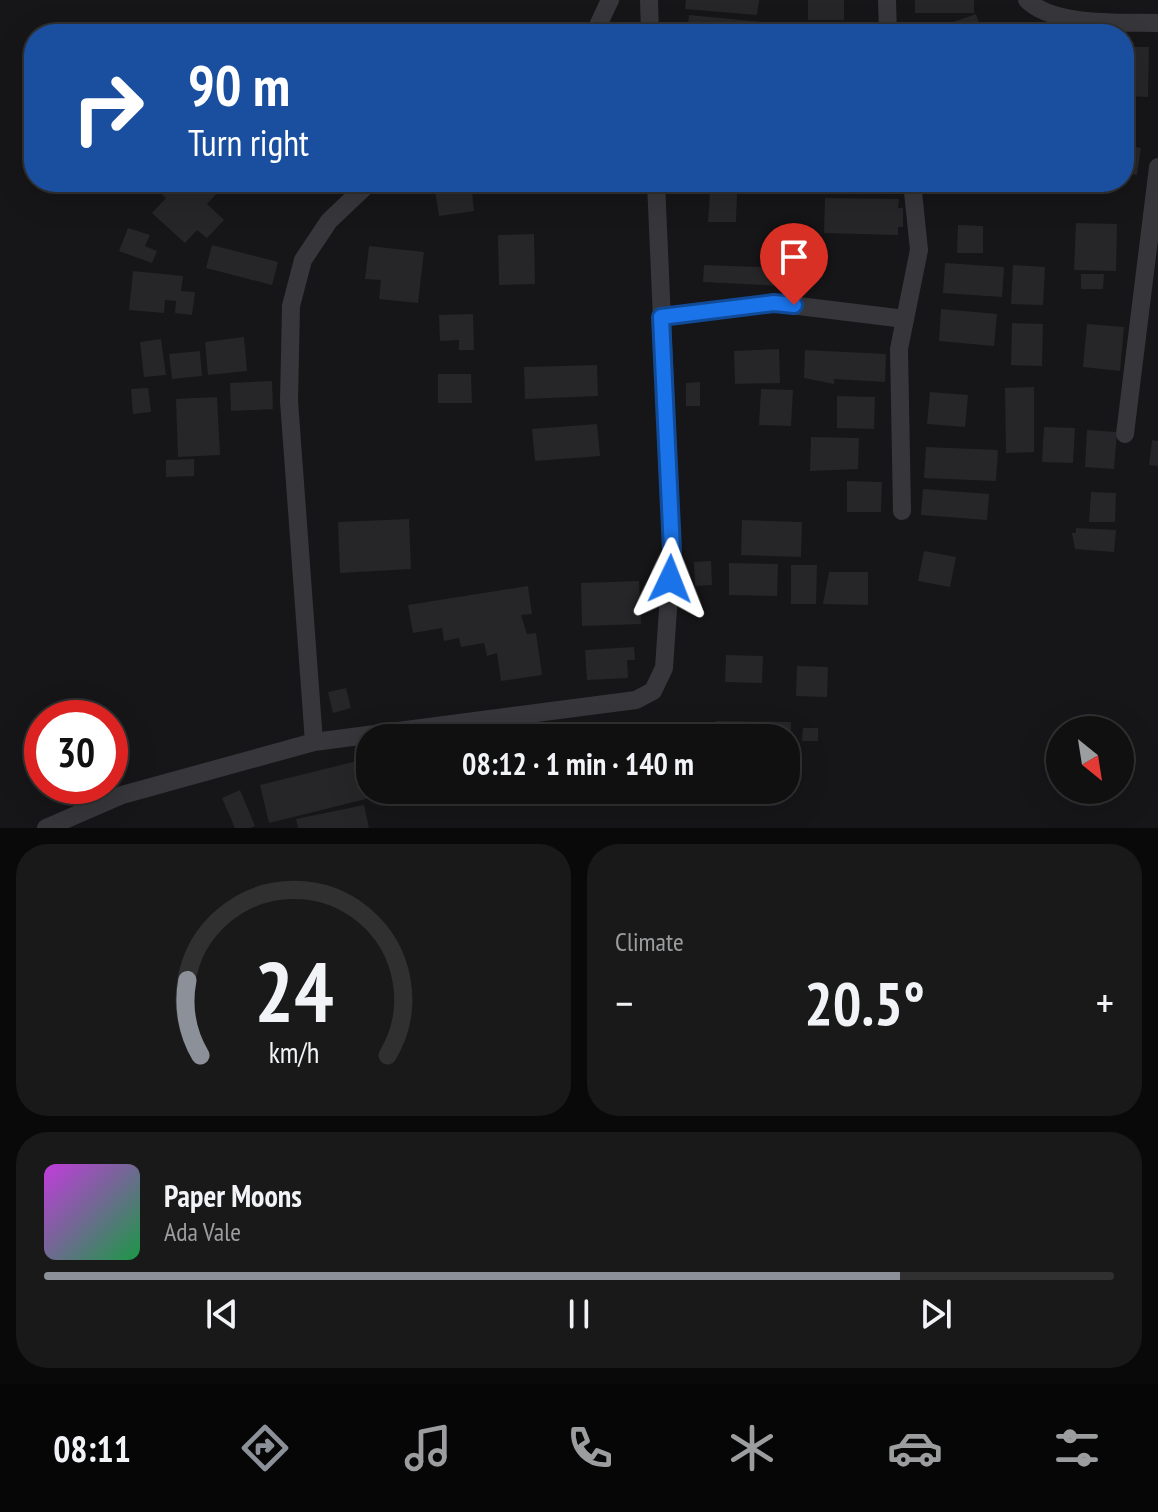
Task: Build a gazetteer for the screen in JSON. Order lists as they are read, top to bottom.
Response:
{
  "north": "bottom right",
  "page": {
    "turn": ["90 m", "Turn right"],
    "limit": "30",
    "trip": "08:12 · 1 min · 140 m",
    "tile": "Climate",
    "heat": ["−", "20.5°", "+"],
    "song": ["Paper Moons", "Ada Vale"],
    "tabs": "08:11",
    "gauge": ["24", "km/h"]
  }
}
